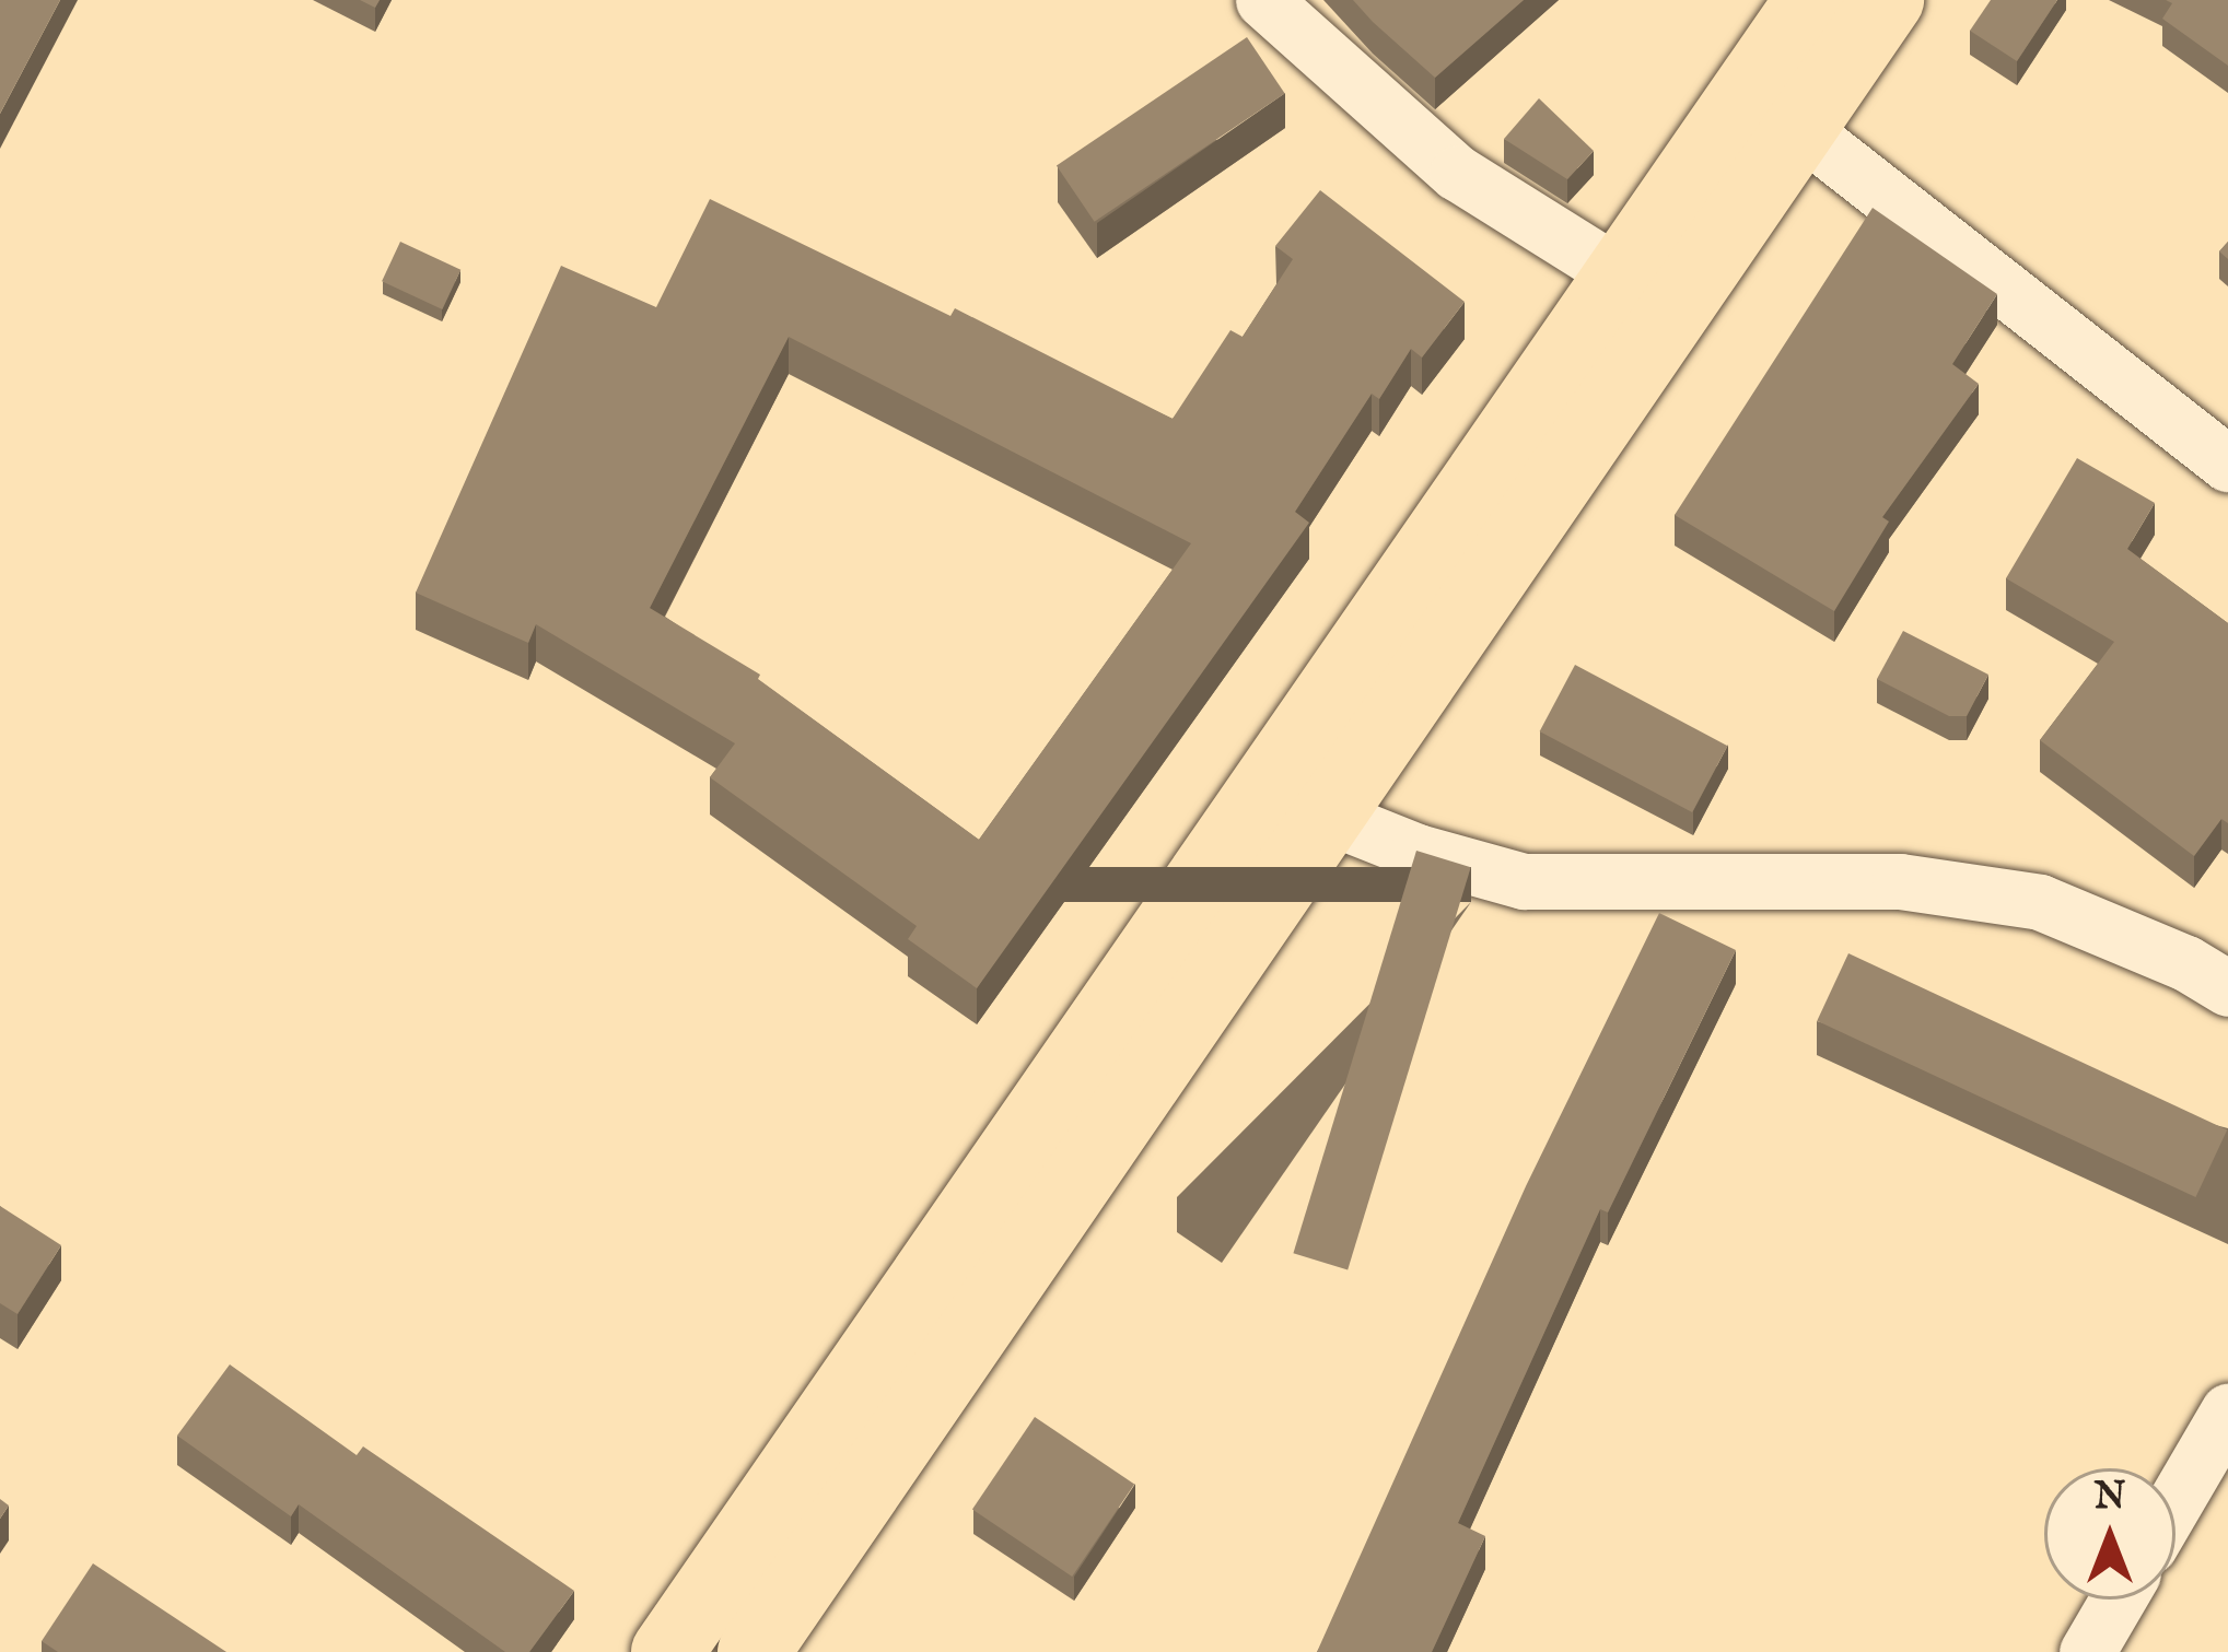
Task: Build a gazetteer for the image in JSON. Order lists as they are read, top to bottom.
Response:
{
  "north": "top"
}
